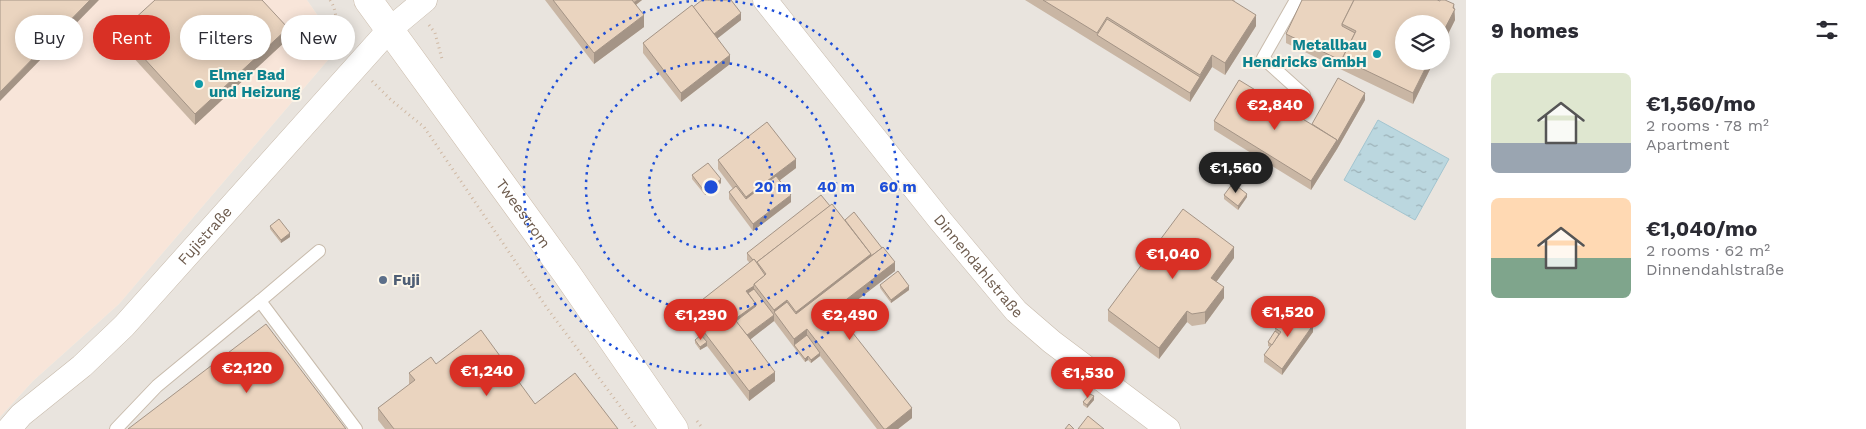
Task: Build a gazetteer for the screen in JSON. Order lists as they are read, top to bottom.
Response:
{
  "streets": {
    "main road": ["Tweestrom"],
    "street": ["Fujistraße", "Dinnendahlstraße"]
  },
  "crossings": [
    ["Tweestrom", "Fujistraße"]
  ],
  "places": ["Metallbau Hendricks GmbH", "Elmer Bad und Heizung", "Fuji"],
  "page": {
    "heading": "9 homes",
    "chip": [
      "Buy",
      "Rent",
      "Filters",
      "New"
    ],
    "list": [
      {
        "name": "€1,560/mo",
        "note": "2 rooms · 78 m² · Apartment"
      },
      {
        "name": "€1,040/mo",
        "note": "2 rooms · 62 m² · Dinnendahlstraße"
      }
    ],
    "price": [
      "€2,840",
      "€1,560",
      "€1,040",
      "€1,520",
      "€1,290",
      "€2,490",
      "€2,120",
      "€1,240",
      "€1,530"
    ]
  },
  "rings": ["20 m", "40 m", "60 m"]
}
